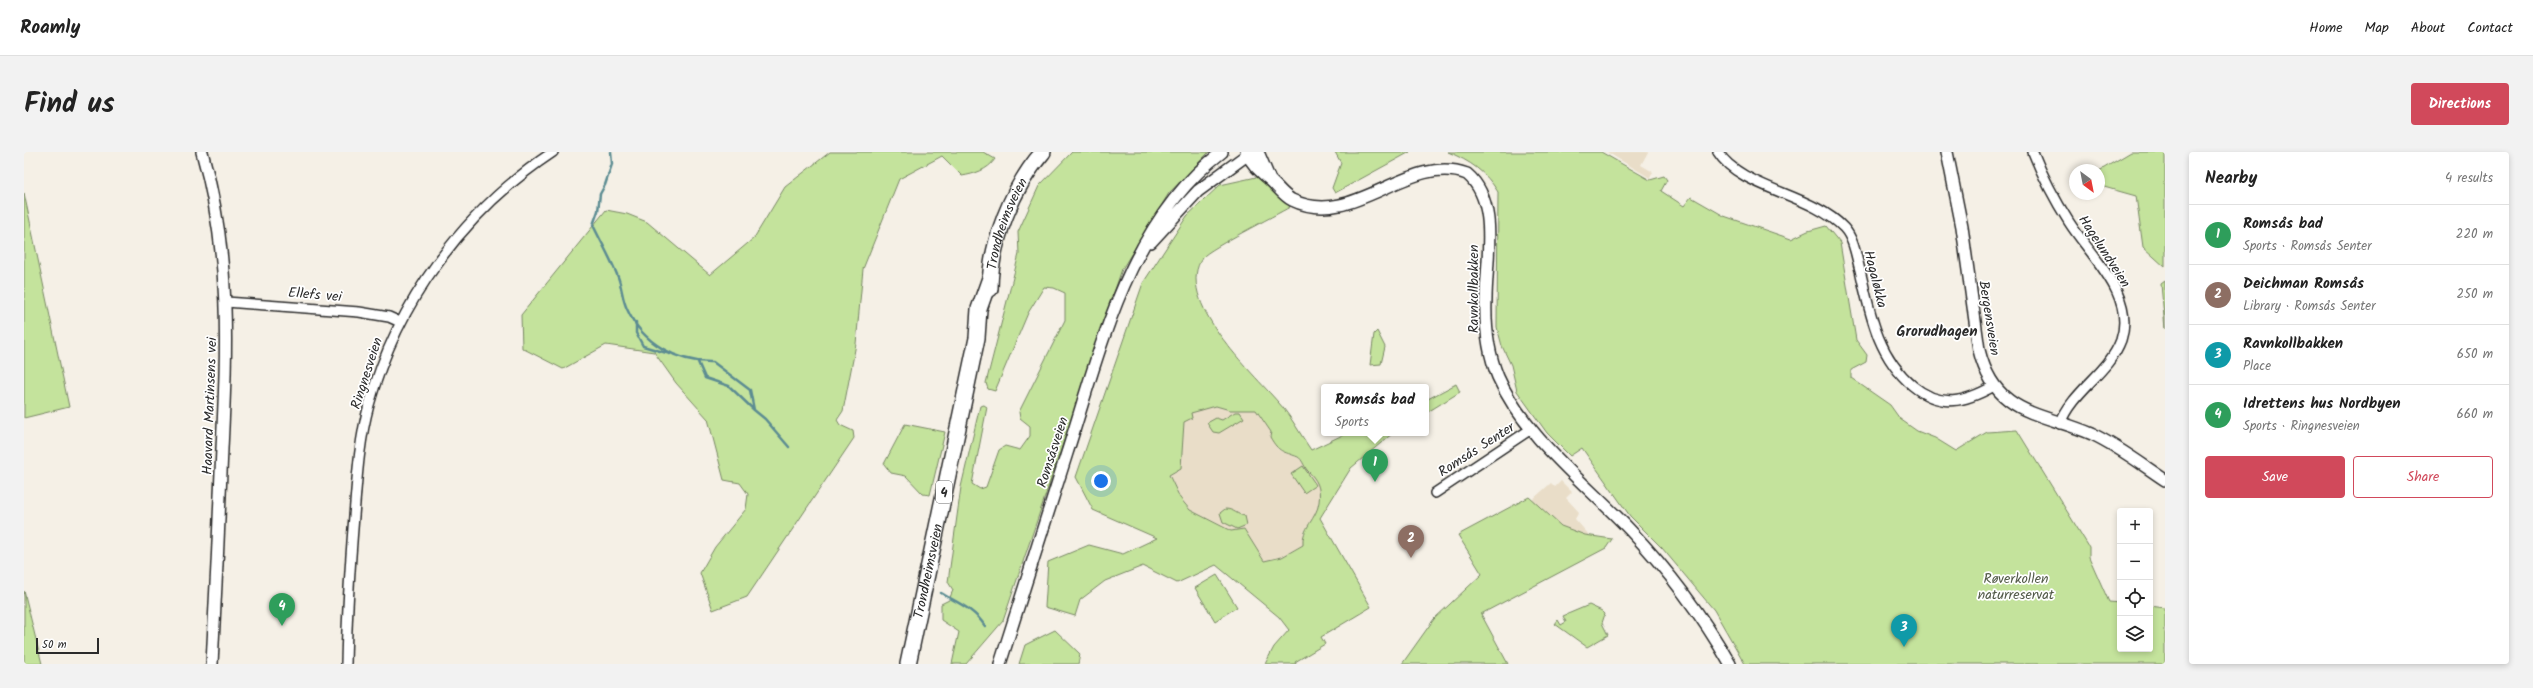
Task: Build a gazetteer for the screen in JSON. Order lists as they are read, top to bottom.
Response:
{
  "streets": {
    "highway": ["Trondheimsveien", "4"],
    "street": [
      "Hagelundveien",
      "Hagaløkka",
      "Ravnkollbakken",
      "Ellefs vei",
      "Bergensveien",
      "Ringnesveien",
      "Haavard Martinsens vei",
      "Romsås Senter",
      "Romsåsveien"
    ]
  },
  "crossings": [
    ["Hagelundveien", "Bergensveien"],
    ["Hagaløkka", "Bergensveien"],
    ["Ravnkollbakken", "Romsås Senter"],
    ["Ellefs vei", "Ringnesveien"],
    ["Ellefs vei", "Haavard Martinsens vei"]
  ],
  "districts": ["Grorudhagen"],
  "parks": ["Røverkollen naturreservat"],
  "scale_bar": "50 m",
  "north": "bottom right",
  "page": {
    "header": "Roamly",
    "nav": [
      "Home",
      "Map",
      "About",
      "Contact"
    ],
    "title": "Find us",
    "buttons": [
      "Directions",
      ["Save", "Share"]
    ],
    "heading": ["Nearby", "4 results"],
    "list": [
      {
        "mark": "1",
        "name": "Romsås bad",
        "note": "Sports · Romsås Senter",
        "value": "220 m"
      },
      {
        "mark": "2",
        "name": "Deichman Romsås",
        "note": "Library · Romsås Senter",
        "value": "250 m"
      },
      {
        "mark": "3",
        "name": "Ravnkollbakken",
        "note": "Place",
        "value": "650 m"
      },
      {
        "mark": "4",
        "name": "Idrettens hus Nordbyen",
        "note": "Sports · Ringnesveien",
        "value": "660 m"
      }
    ],
    "popup": ["Romsås bad", "Sports"],
    "pins": [
      "1",
      "2",
      "4",
      "3"
    ],
    "map_buttons": ["+", "−"],
    "scale": "50 m"
  }
}
